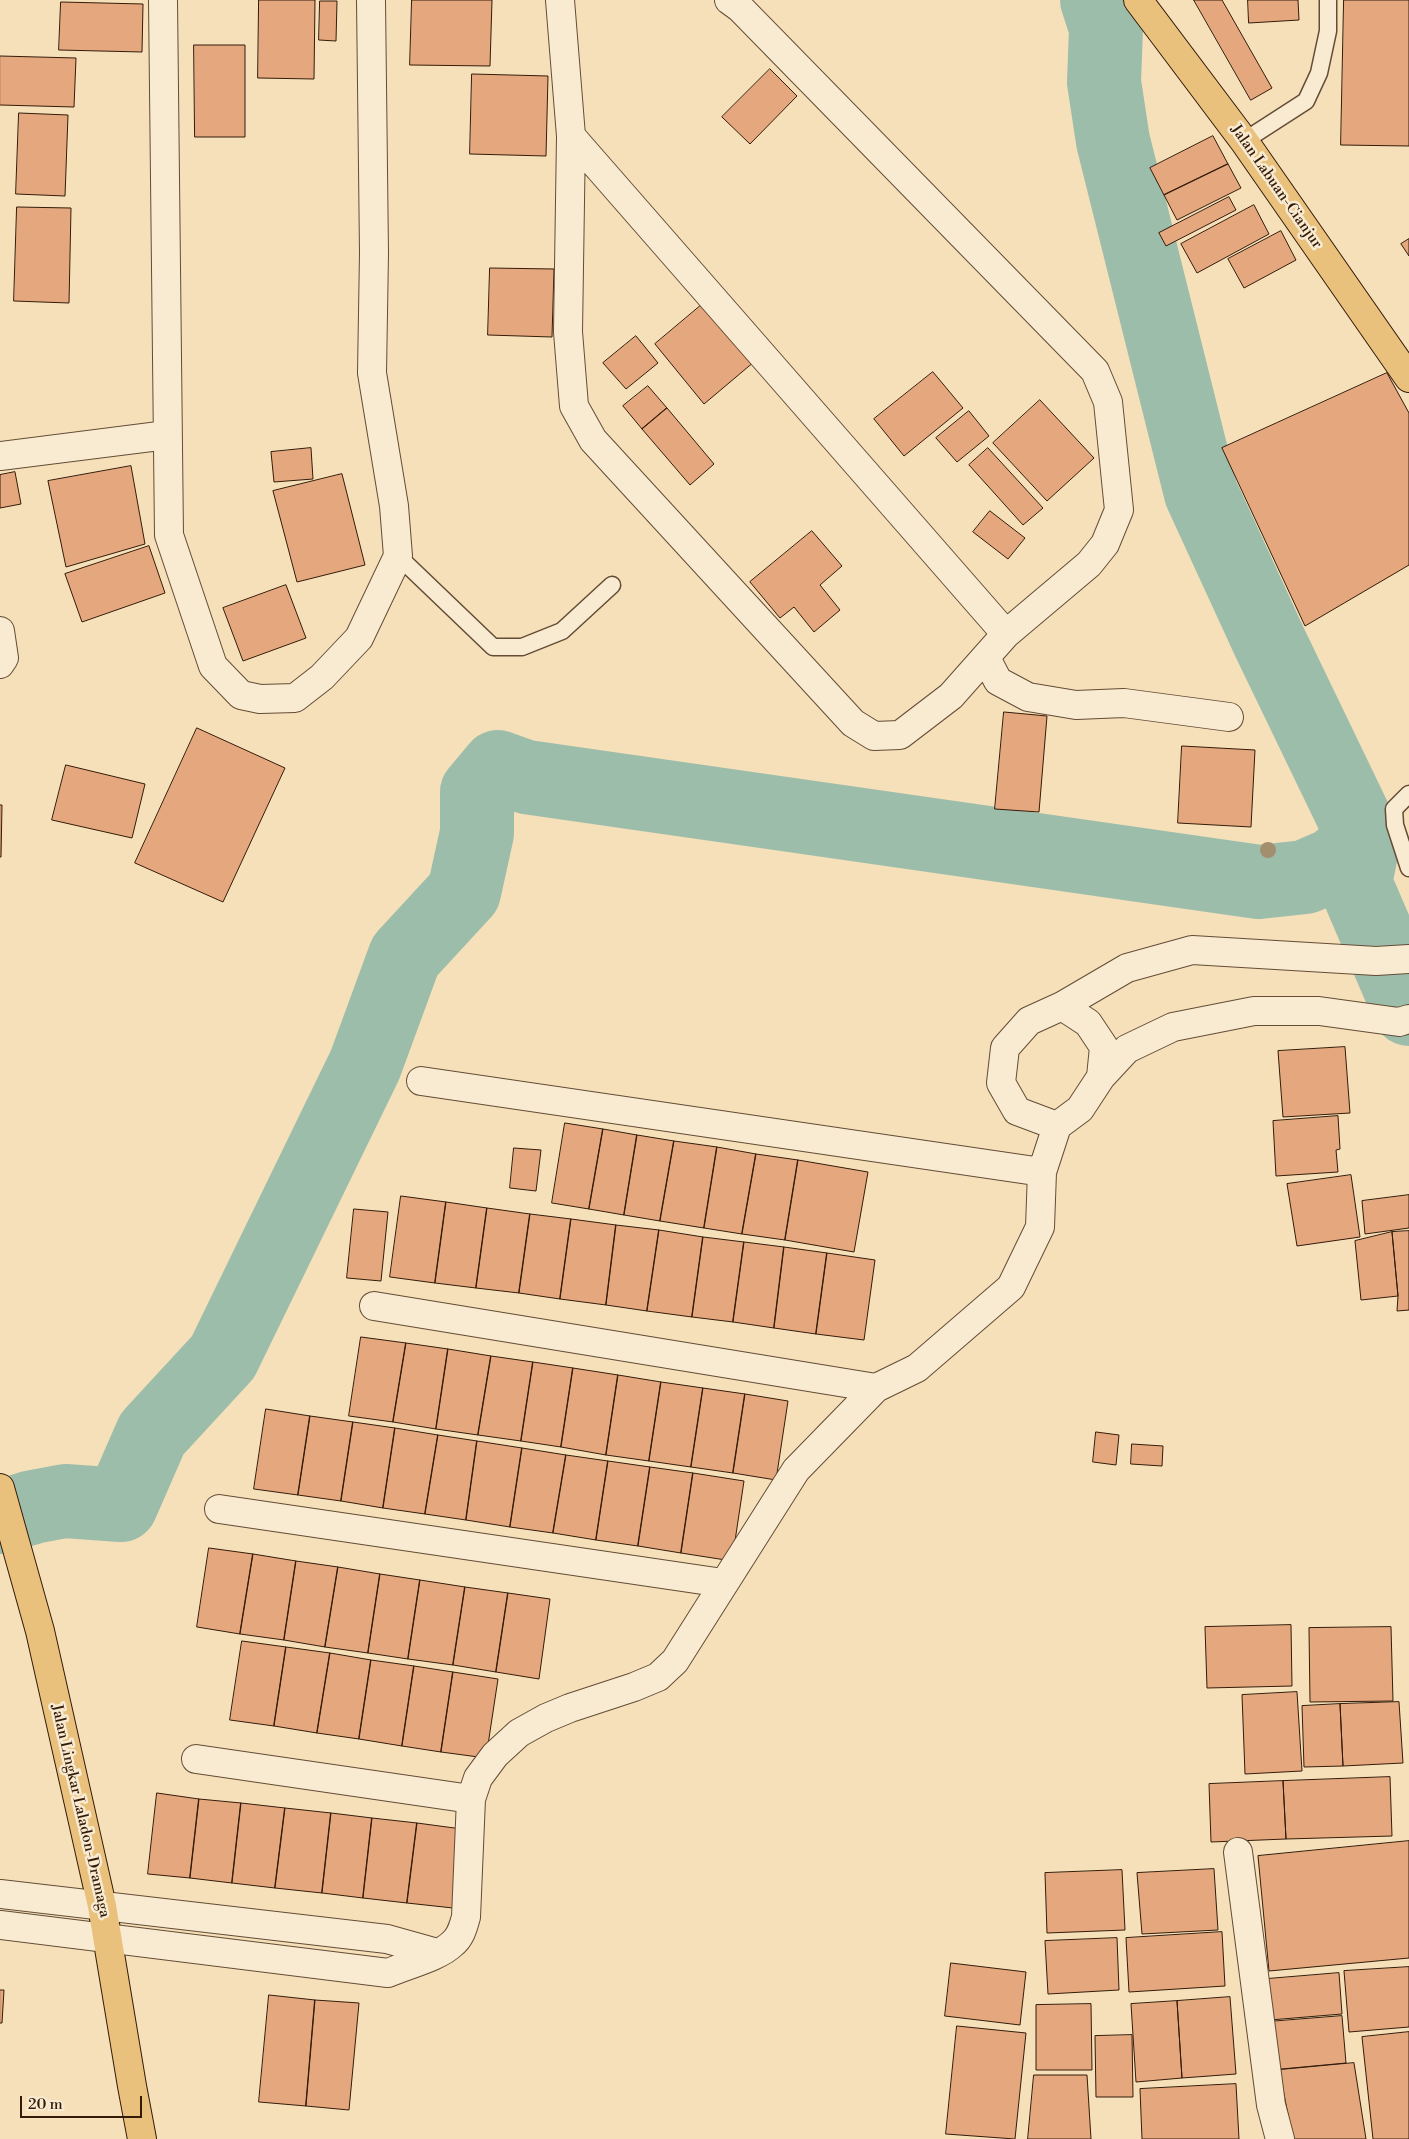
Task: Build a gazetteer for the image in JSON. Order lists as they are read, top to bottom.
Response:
{
  "streets": {
    "main road": ["Jalan Labuan-Cianjur", "Jalan Lingkar Laladon-Dramaga"]
  },
  "scale_bar": "20 m"
}
